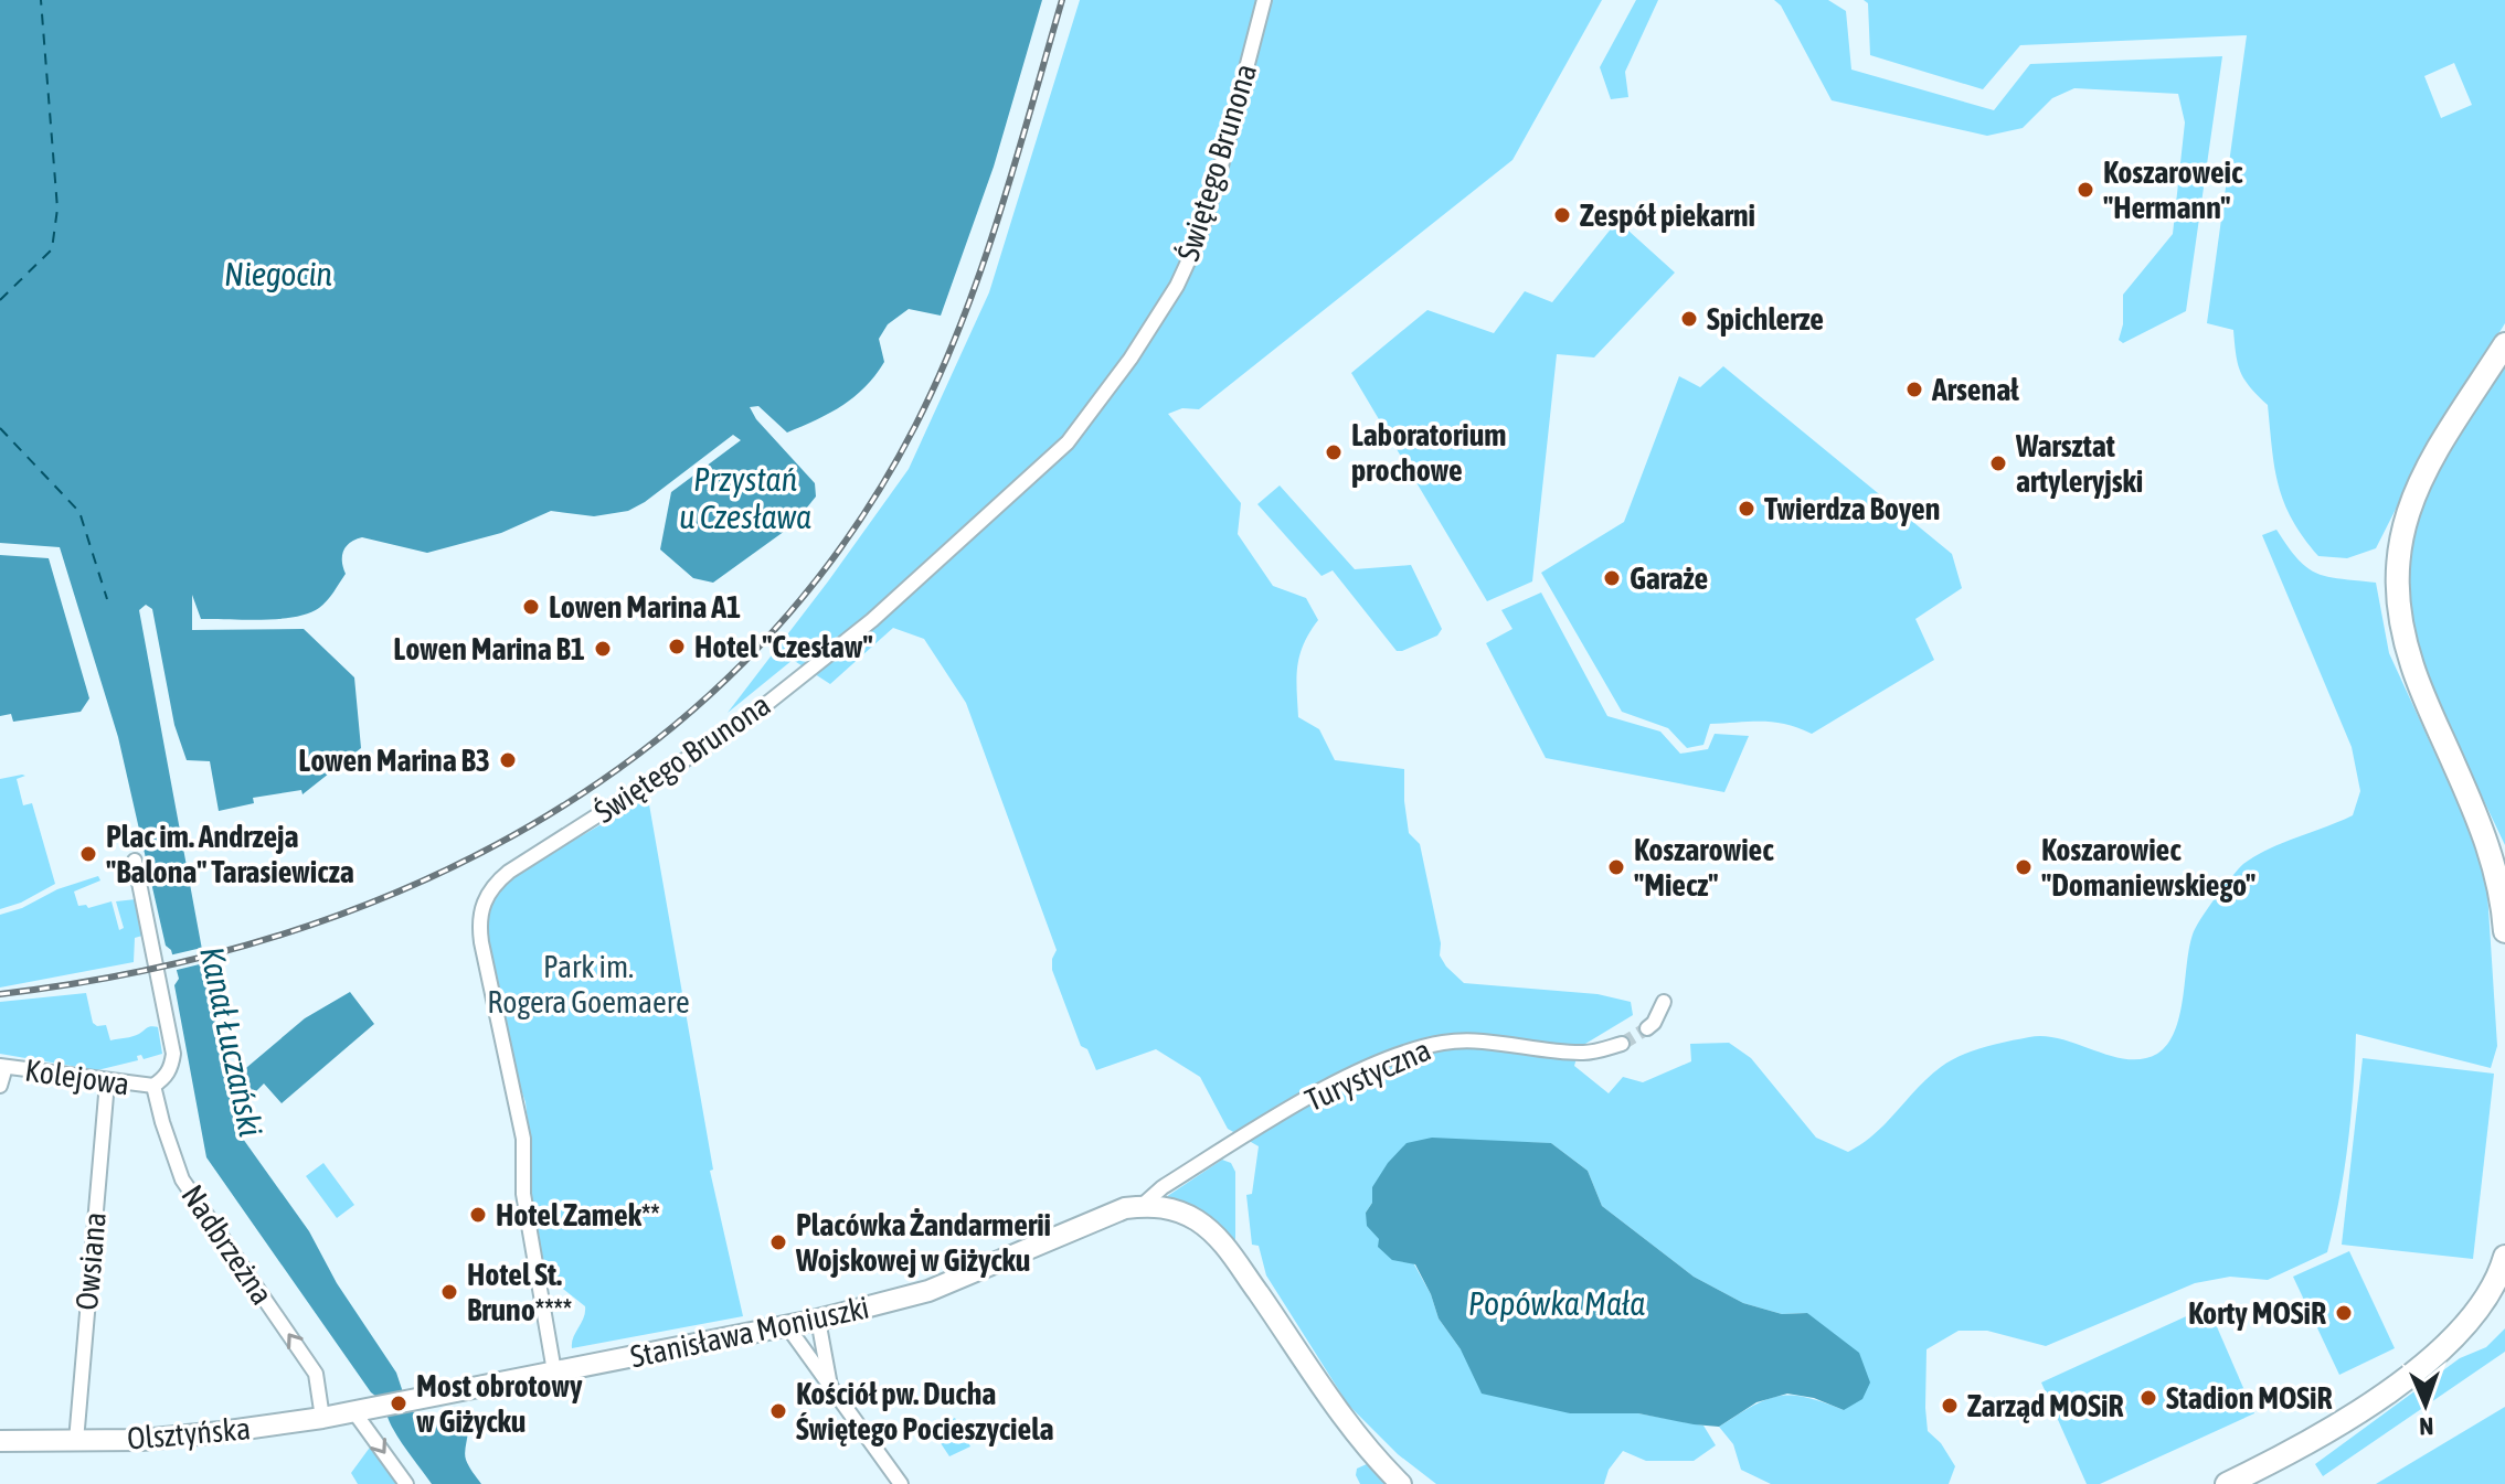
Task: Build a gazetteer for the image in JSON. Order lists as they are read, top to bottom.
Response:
{
  "streets": {
    "street": [
      "Świętego Brunona",
      "Turystyczna",
      "Kolejowa",
      "Nadbrzeżna",
      "Owsiana",
      "Stanisława Moniuszki",
      "Olsztyńska"
    ]
  },
  "crossings": [
    ["Świętego Brunona", "Stanisława Moniuszki"],
    ["Turystyczna", "Stanisława Moniuszki"],
    ["Kolejowa", "Nadbrzeżna"],
    ["Kolejowa", "Owsiana"],
    ["Nadbrzeżna", "Olsztyńska"],
    ["Owsiana", "Olsztyńska"],
    ["Stanisława Moniuszki", "Olsztyńska"]
  ],
  "one_way": ["Nadbrzeżna"],
  "water": [
    "Niegocin",
    "Przystań u Czesława",
    "Kanał Łuczański",
    "Popówka Mała"
  ],
  "parks": ["Park im. Rogera Goemaere"],
  "places": [
    "Koszaroweic \"Hermann\"",
    "Zespół piekarni",
    "Spichlerze",
    "Arsenał",
    "Laboratorium prochowe",
    "Warsztat artyleryjski",
    "Twierdza Boyen",
    "Garaże",
    "Lowen Marina A1",
    "Hotel \"Czesław\"",
    "Lowen Marina B1",
    "Lowen Marina B3",
    "Plac im. Andrzeja \"Balona\" Tarasiewicza",
    "Koszarowiec \"Miecz\"",
    "Koszarowiec \"Domaniewskiego\"",
    "Hotel Zamek**",
    "Placówka Żandarmerii Wojskowej w Giżycku",
    "Hotel St. Bruno****",
    "Korty MOSiR",
    "Stadion MOSiR",
    "Most obrotowy w Giżycku",
    "Zarząd MOSiR",
    "Kościół pw. Ducha Świętego Pocieszyciela"
  ],
  "north": "bottom"
}
